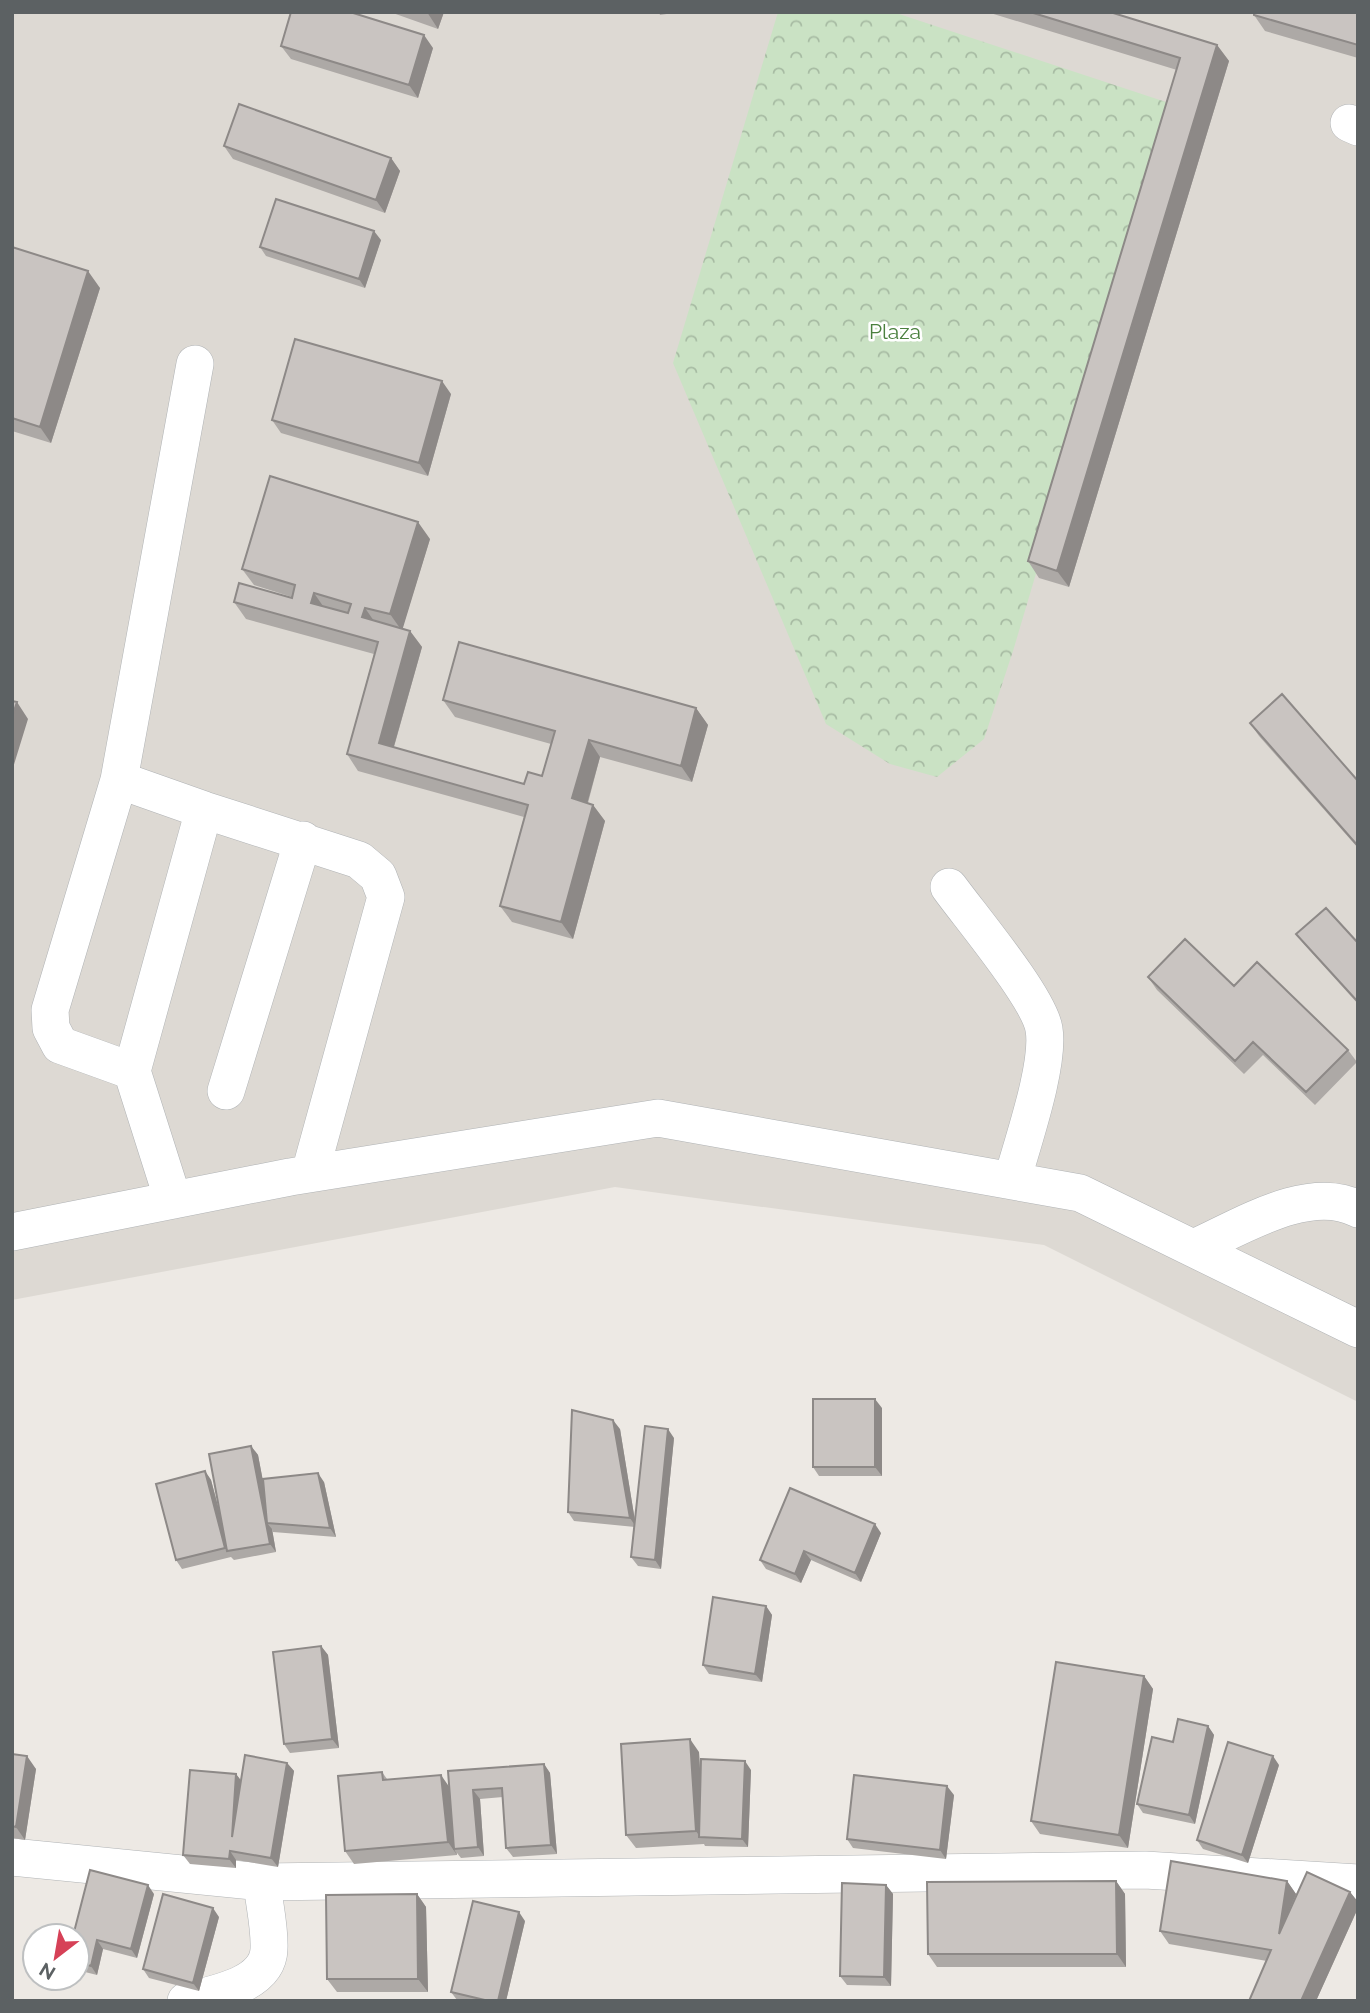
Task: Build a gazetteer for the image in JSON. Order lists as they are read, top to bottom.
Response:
{
  "parks": ["Plaza"],
  "north": "bottom left"
}
